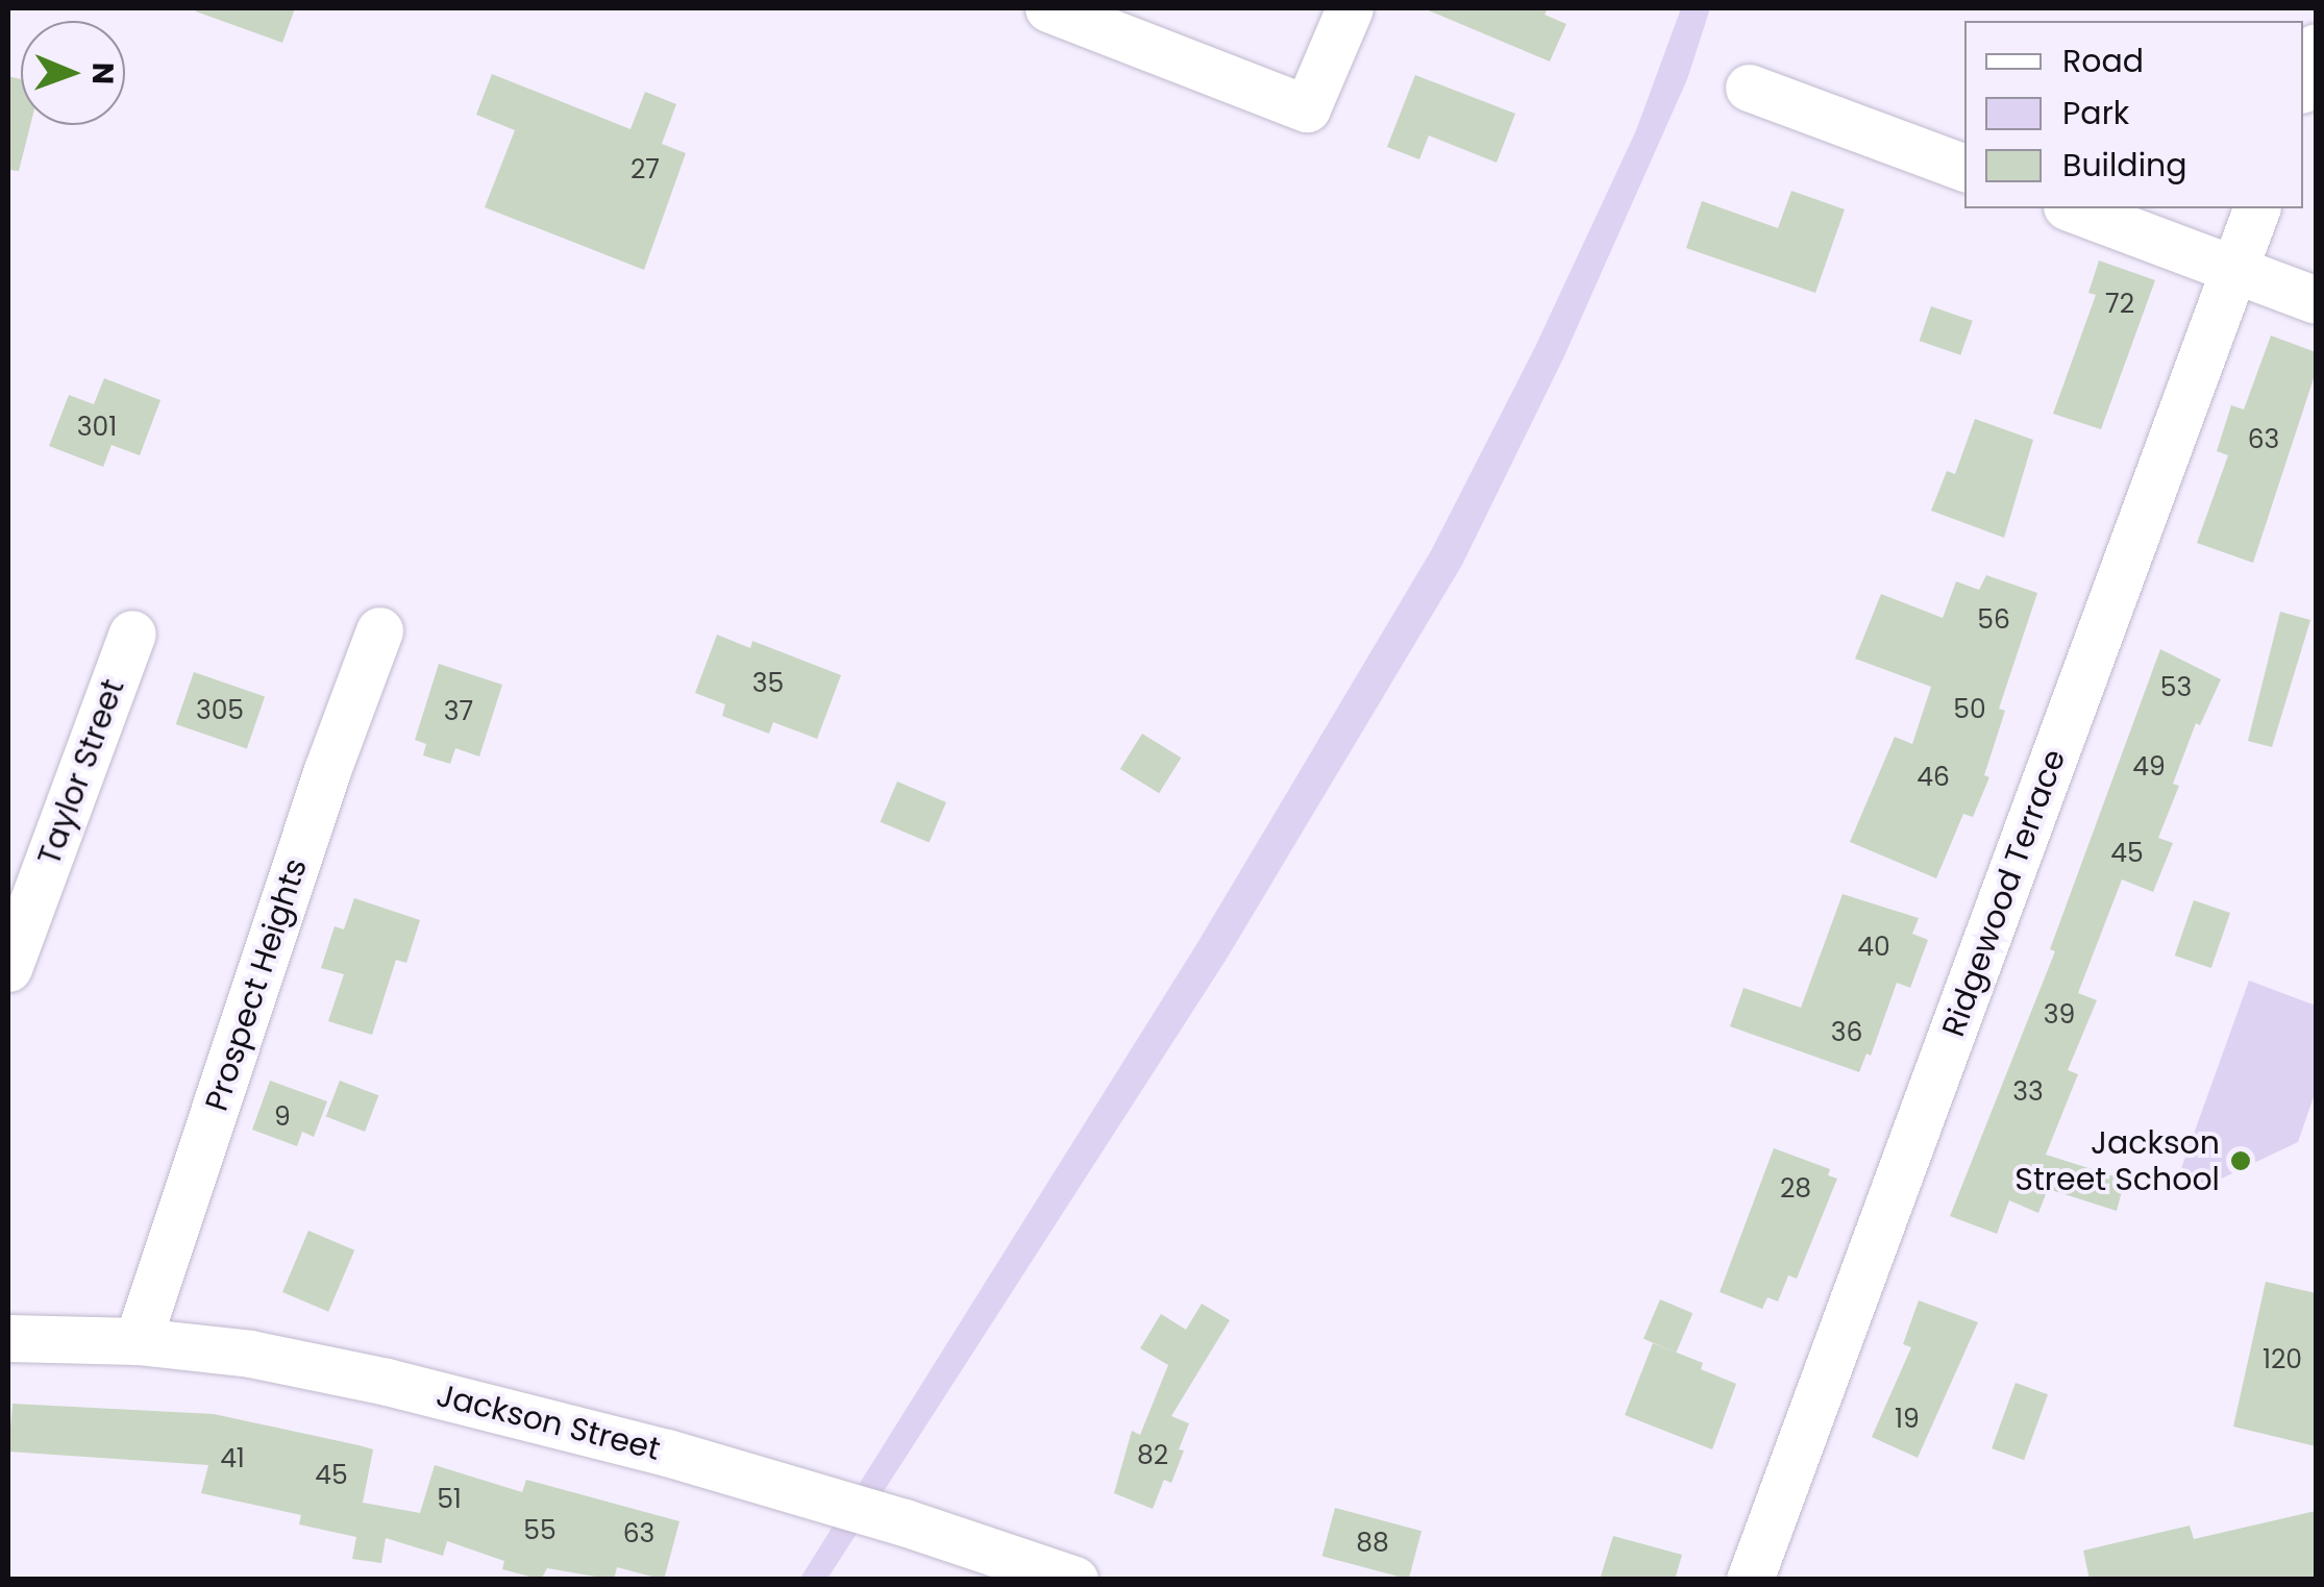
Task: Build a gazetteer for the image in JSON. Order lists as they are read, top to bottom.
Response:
{
  "streets": {
    "street": [
      "Taylor Street",
      "Ridgewood Terrace",
      "Prospect Heights",
      "Jackson Street"
    ]
  },
  "crossings": [
    ["Prospect Heights", "Jackson Street"]
  ],
  "places": ["Jackson Street School"],
  "house_numbers": [
    "27",
    "72",
    "301",
    "63",
    "56",
    "35",
    "53",
    "50",
    "305",
    "37",
    "49",
    "46",
    "45",
    "40",
    "39",
    "36",
    "33",
    "9",
    "28",
    "120",
    "19",
    "82",
    "41",
    "45",
    "51",
    "55",
    "63",
    "88"
  ],
  "legend": ["Road", "Park", "Building"],
  "north": "right"
}
